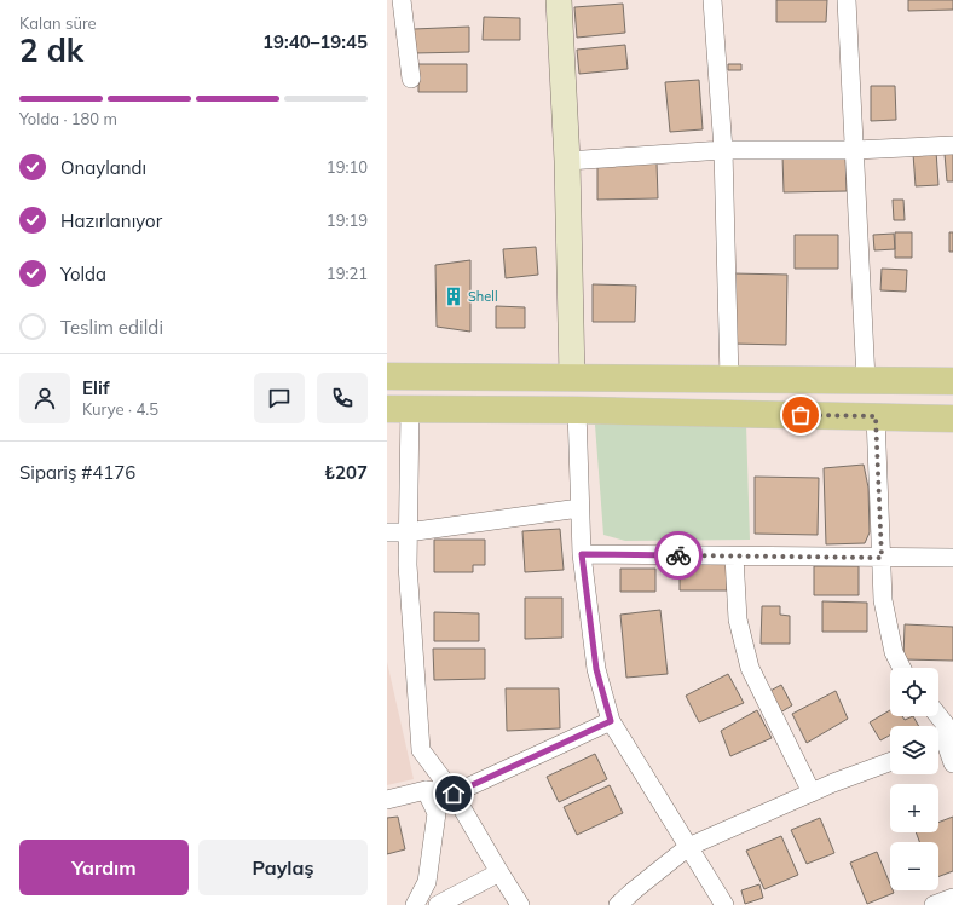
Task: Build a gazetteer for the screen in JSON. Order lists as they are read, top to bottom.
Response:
{
  "places": {
    "building": ["Shell"]
  },
  "page": {
    "heading": ["2 dk", "Kalan süre", "19:40–19:45"],
    "panel": [
      "Elif",
      "Kurye · 4.5",
      "Sipariş #4176",
      "₺207"
    ],
    "bar": "Yolda · 180 m",
    "list": [
      ["Onaylandı", "19:10"],
      ["Hazırlanıyor", "19:19"],
      ["Yolda", "19:21"],
      "Teslim edildi"
    ],
    "map_buttons": ["+", "−"],
    "buttons": ["Yardım", "Paylaş"]
  }
}
